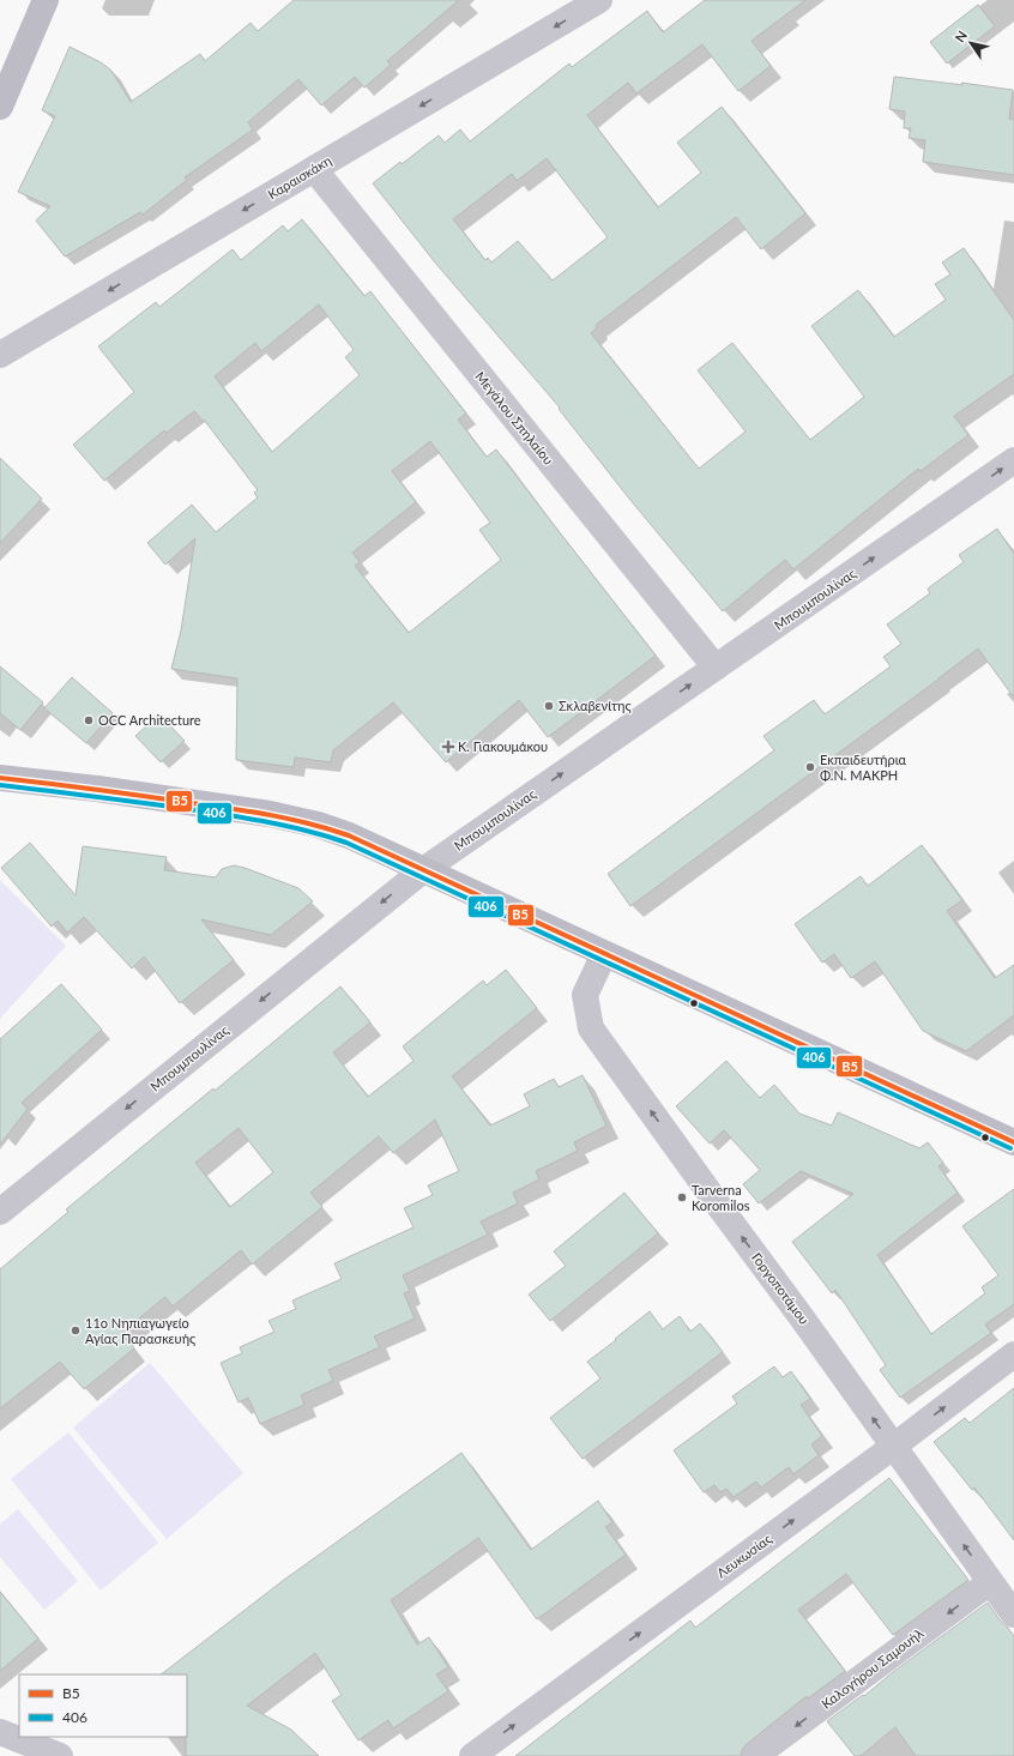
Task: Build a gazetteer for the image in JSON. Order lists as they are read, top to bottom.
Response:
{
  "streets": {
    "street": [
      "Καραισκάκη",
      "Μεγάλου Σπηλαίου",
      "Μπουμπουλίνας",
      "Γοργοποτάμου",
      "Λευκωσίας",
      "Καλογήρου Σαμουήλ"
    ]
  },
  "crossings": [
    ["Καραισκάκη", "Μεγάλου Σπηλαίου"],
    ["Μεγάλου Σπηλαίου", "Μπουμπουλίνας"],
    ["Γοργοποτάμου", "Λευκωσίας"],
    ["Γοργοποτάμου", "Καλογήρου Σαμουήλ"]
  ],
  "one_way": [
    "Καραισκάκη",
    "Γοργοποτάμου",
    "Λευκωσίας",
    "Καλογήρου Σαμουήλ"
  ],
  "places": {
    "other": [
      "Σκλαβενίτης",
      "OCC Architecture",
      "Εκπαιδευτήρια Φ.Ν. ΜΑΚΡΗ",
      "Tarverna Koromilos",
      "11ο Νηπιαγωγείο Αγίας Παρασκευής"
    ],
    "health": ["Κ. Γιακουμάκου"]
  },
  "lines": ["transit line Β5", "transit line 406"],
  "legend": ["Β5", "406"],
  "north": "top left"
}
